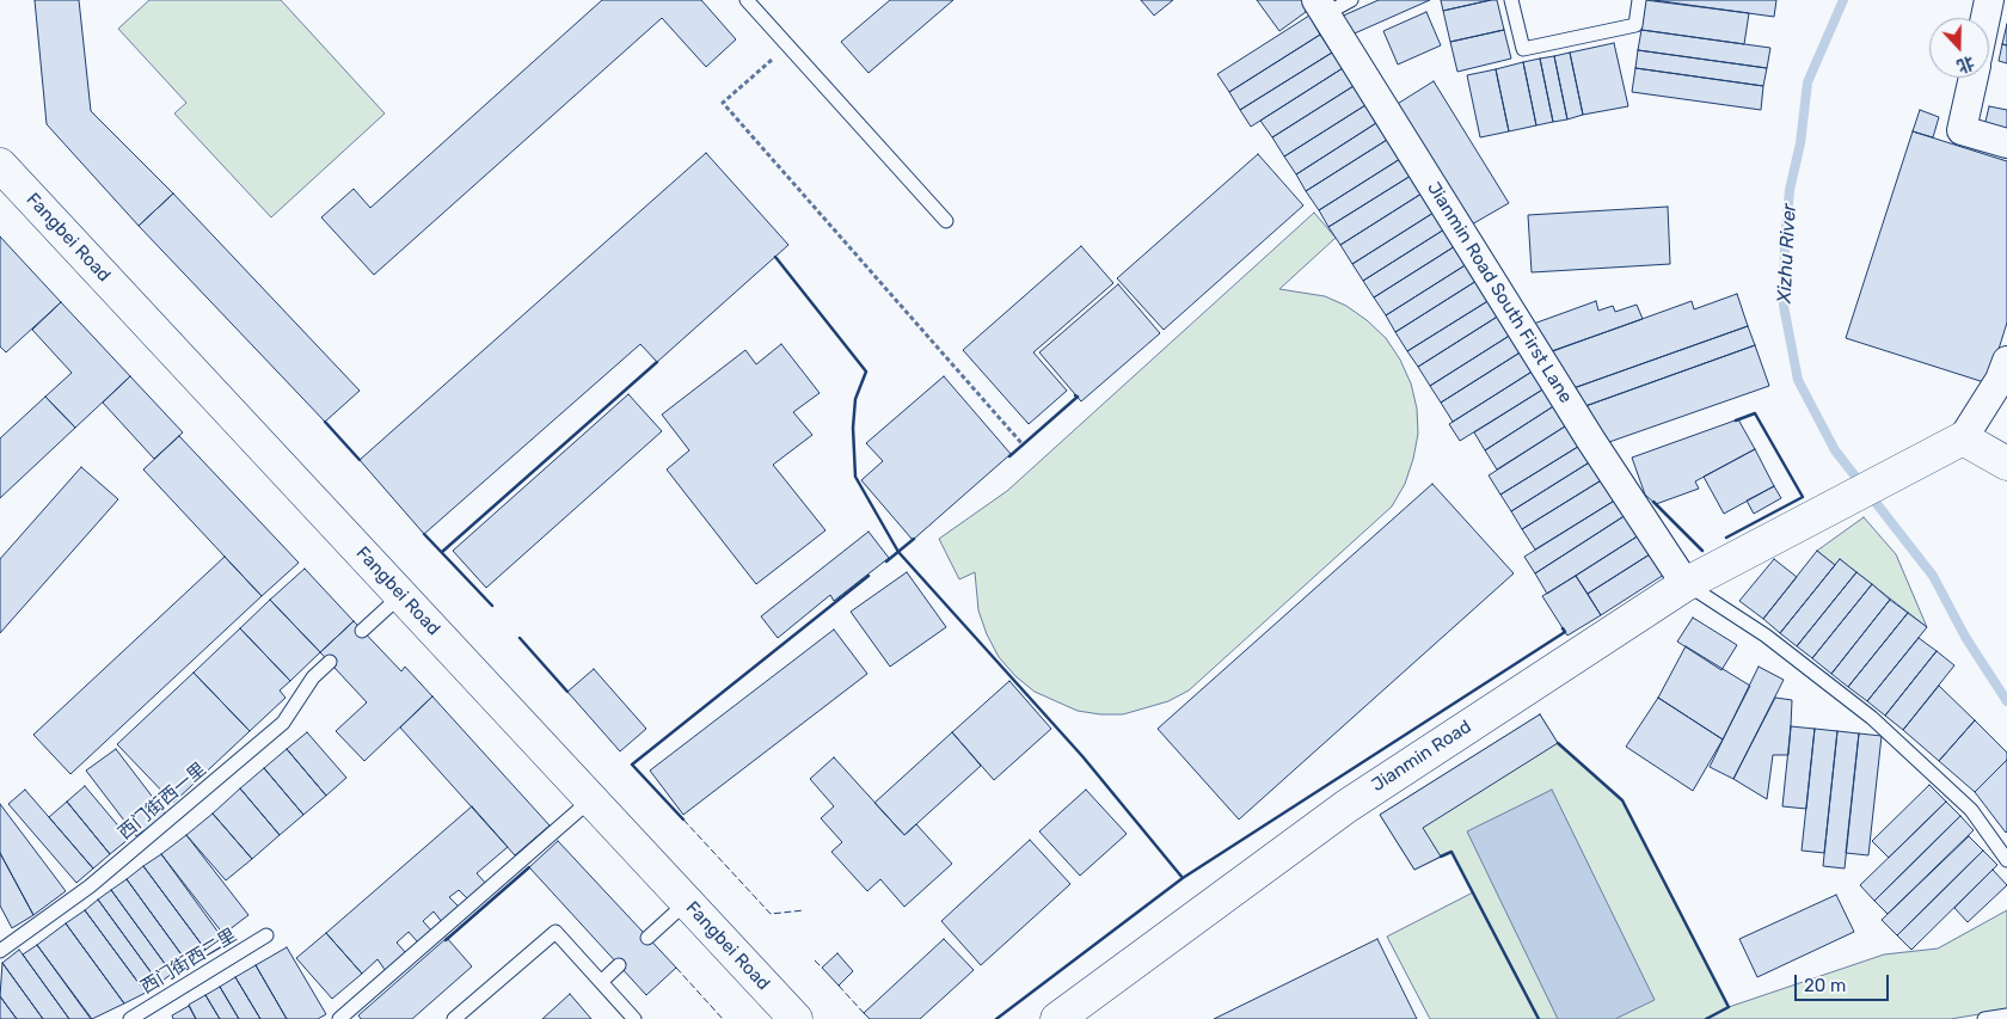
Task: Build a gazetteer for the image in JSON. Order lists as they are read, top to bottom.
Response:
{
  "streets": {
    "street": ["Fangbei Road", "Jianmin Road South First Lane", "Jianmin Road"],
    "lane": ["西门街西一里", "西门街西二里"]
  },
  "crossings": [
    ["Jianmin Road South First Lane", "Jianmin Road"]
  ],
  "water": ["Xizhu River"],
  "scale_bar": "20 m",
  "north": "bottom"
}
